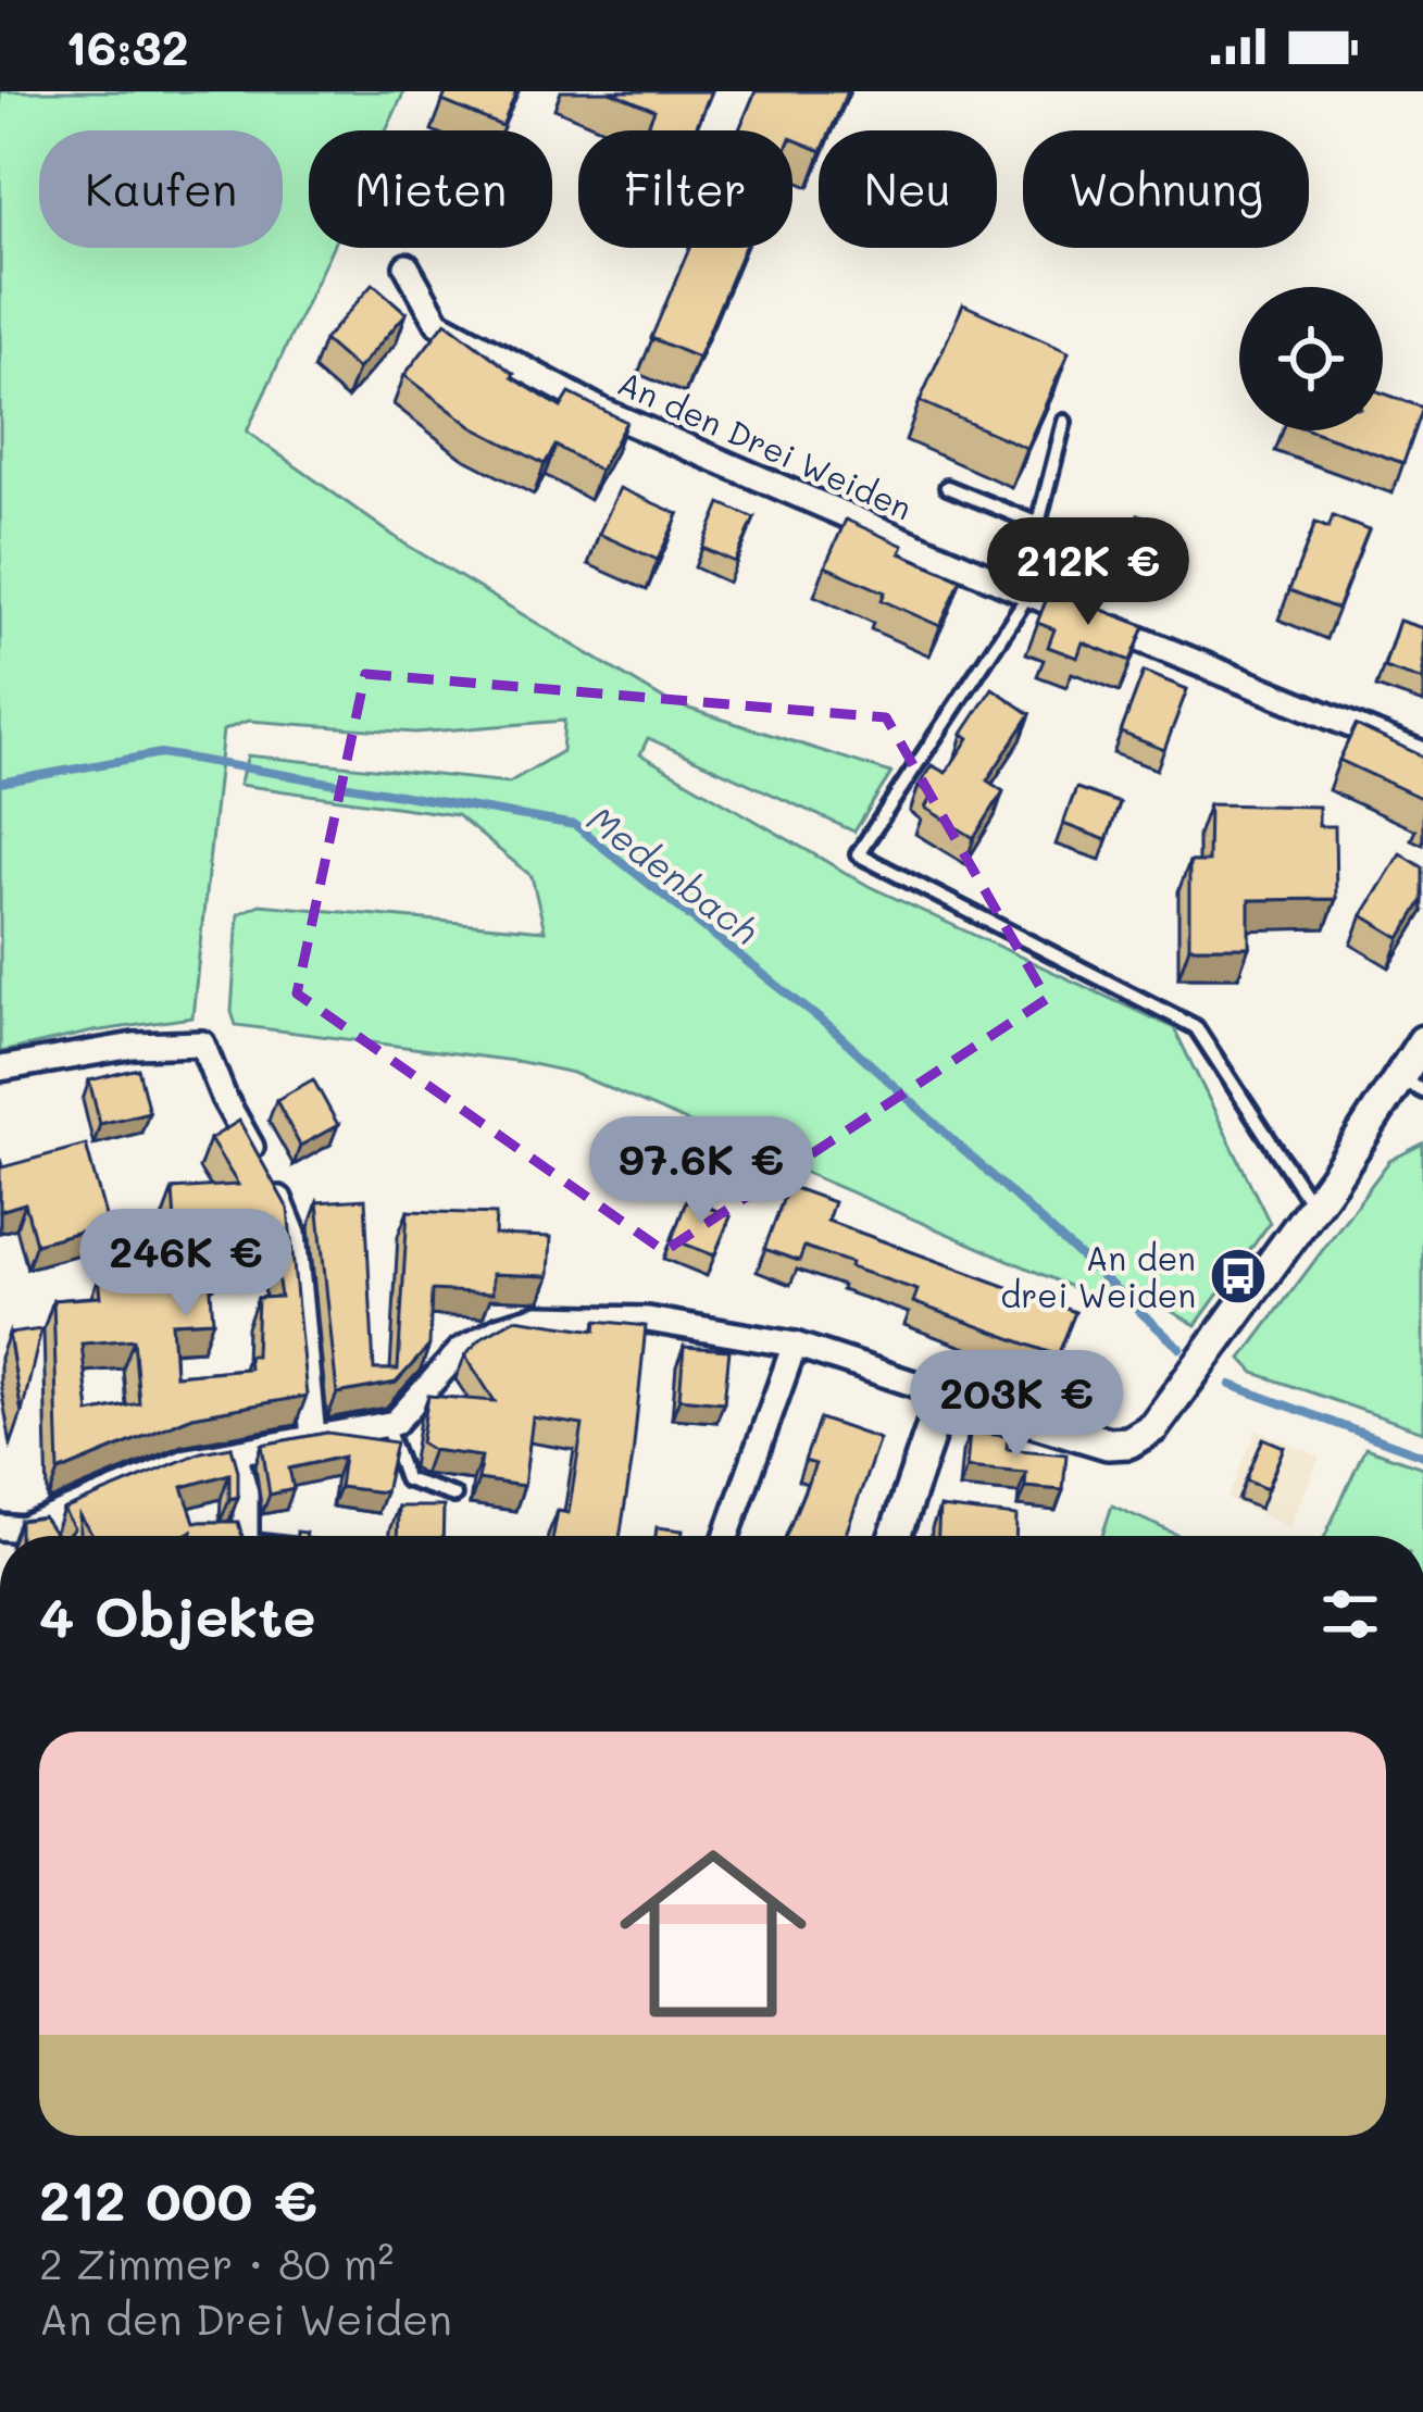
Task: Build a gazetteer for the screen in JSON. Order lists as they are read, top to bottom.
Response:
{
  "streets": {
    "street": ["An den Drei Weiden"]
  },
  "water": ["Medenbach"],
  "places": {
    "bus stop": ["An den drei Weiden"]
  },
  "page": {
    "status": "16:32",
    "chip": [
      "Kaufen",
      "Mieten",
      "Filter",
      "Neu",
      "Wohnung"
    ],
    "price": [
      "212K €",
      "97.6K €",
      "246K €",
      "203K €"
    ],
    "heading": "4 Objekte",
    "list": [
      {
        "name": "212 000 €",
        "note": "2 Zimmer · 80 m² · An den Drei Weiden"
      }
    ]
  }
}
